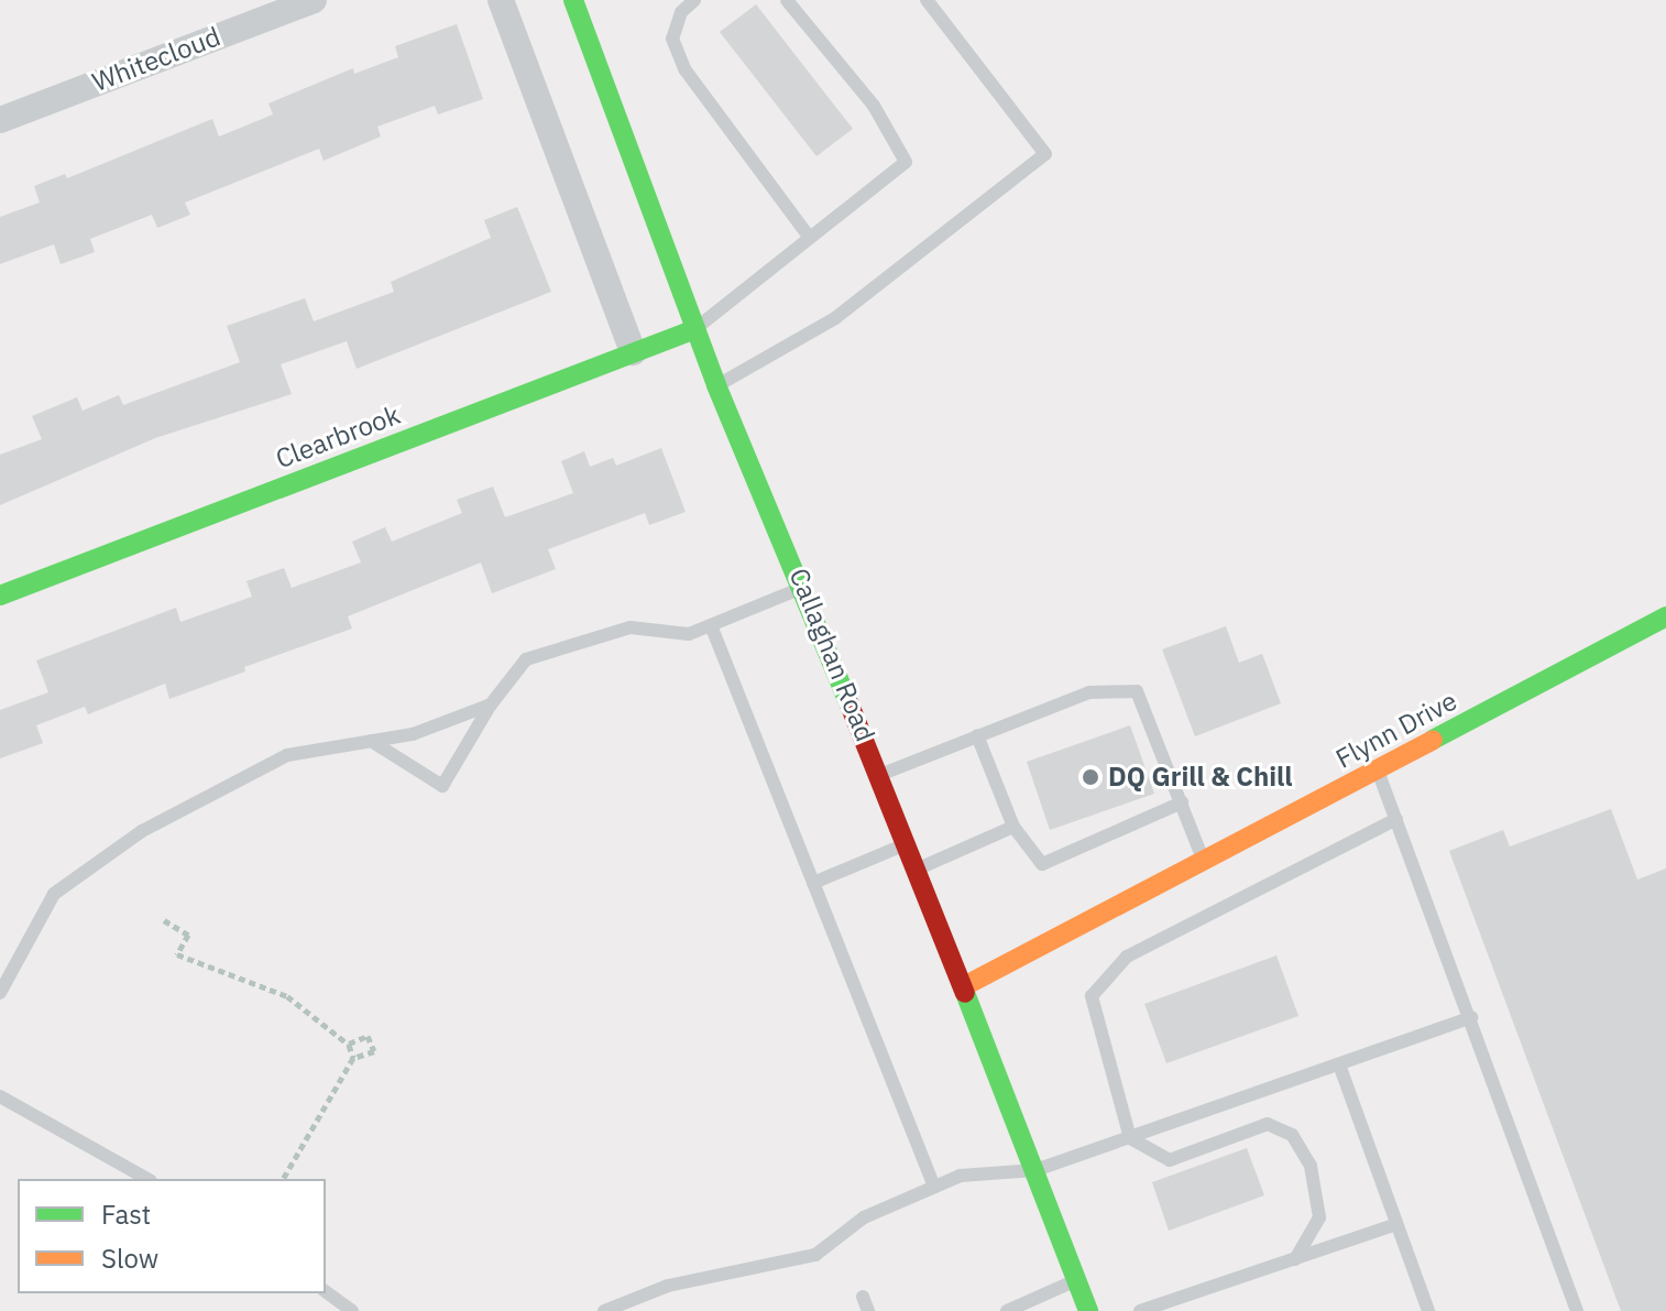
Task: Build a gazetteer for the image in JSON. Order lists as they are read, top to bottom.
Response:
{
  "streets": {
    "street": [
      "Whitecloud",
      "Clearbrook",
      "Callaghan Road",
      "Flynn Drive"
    ]
  },
  "crossings": [
    ["Clearbrook", "Callaghan Road"],
    ["Callaghan Road", "Flynn Drive"]
  ],
  "places": ["DQ Grill & Chill"],
  "legend": ["Fast", "Slow"]
}
